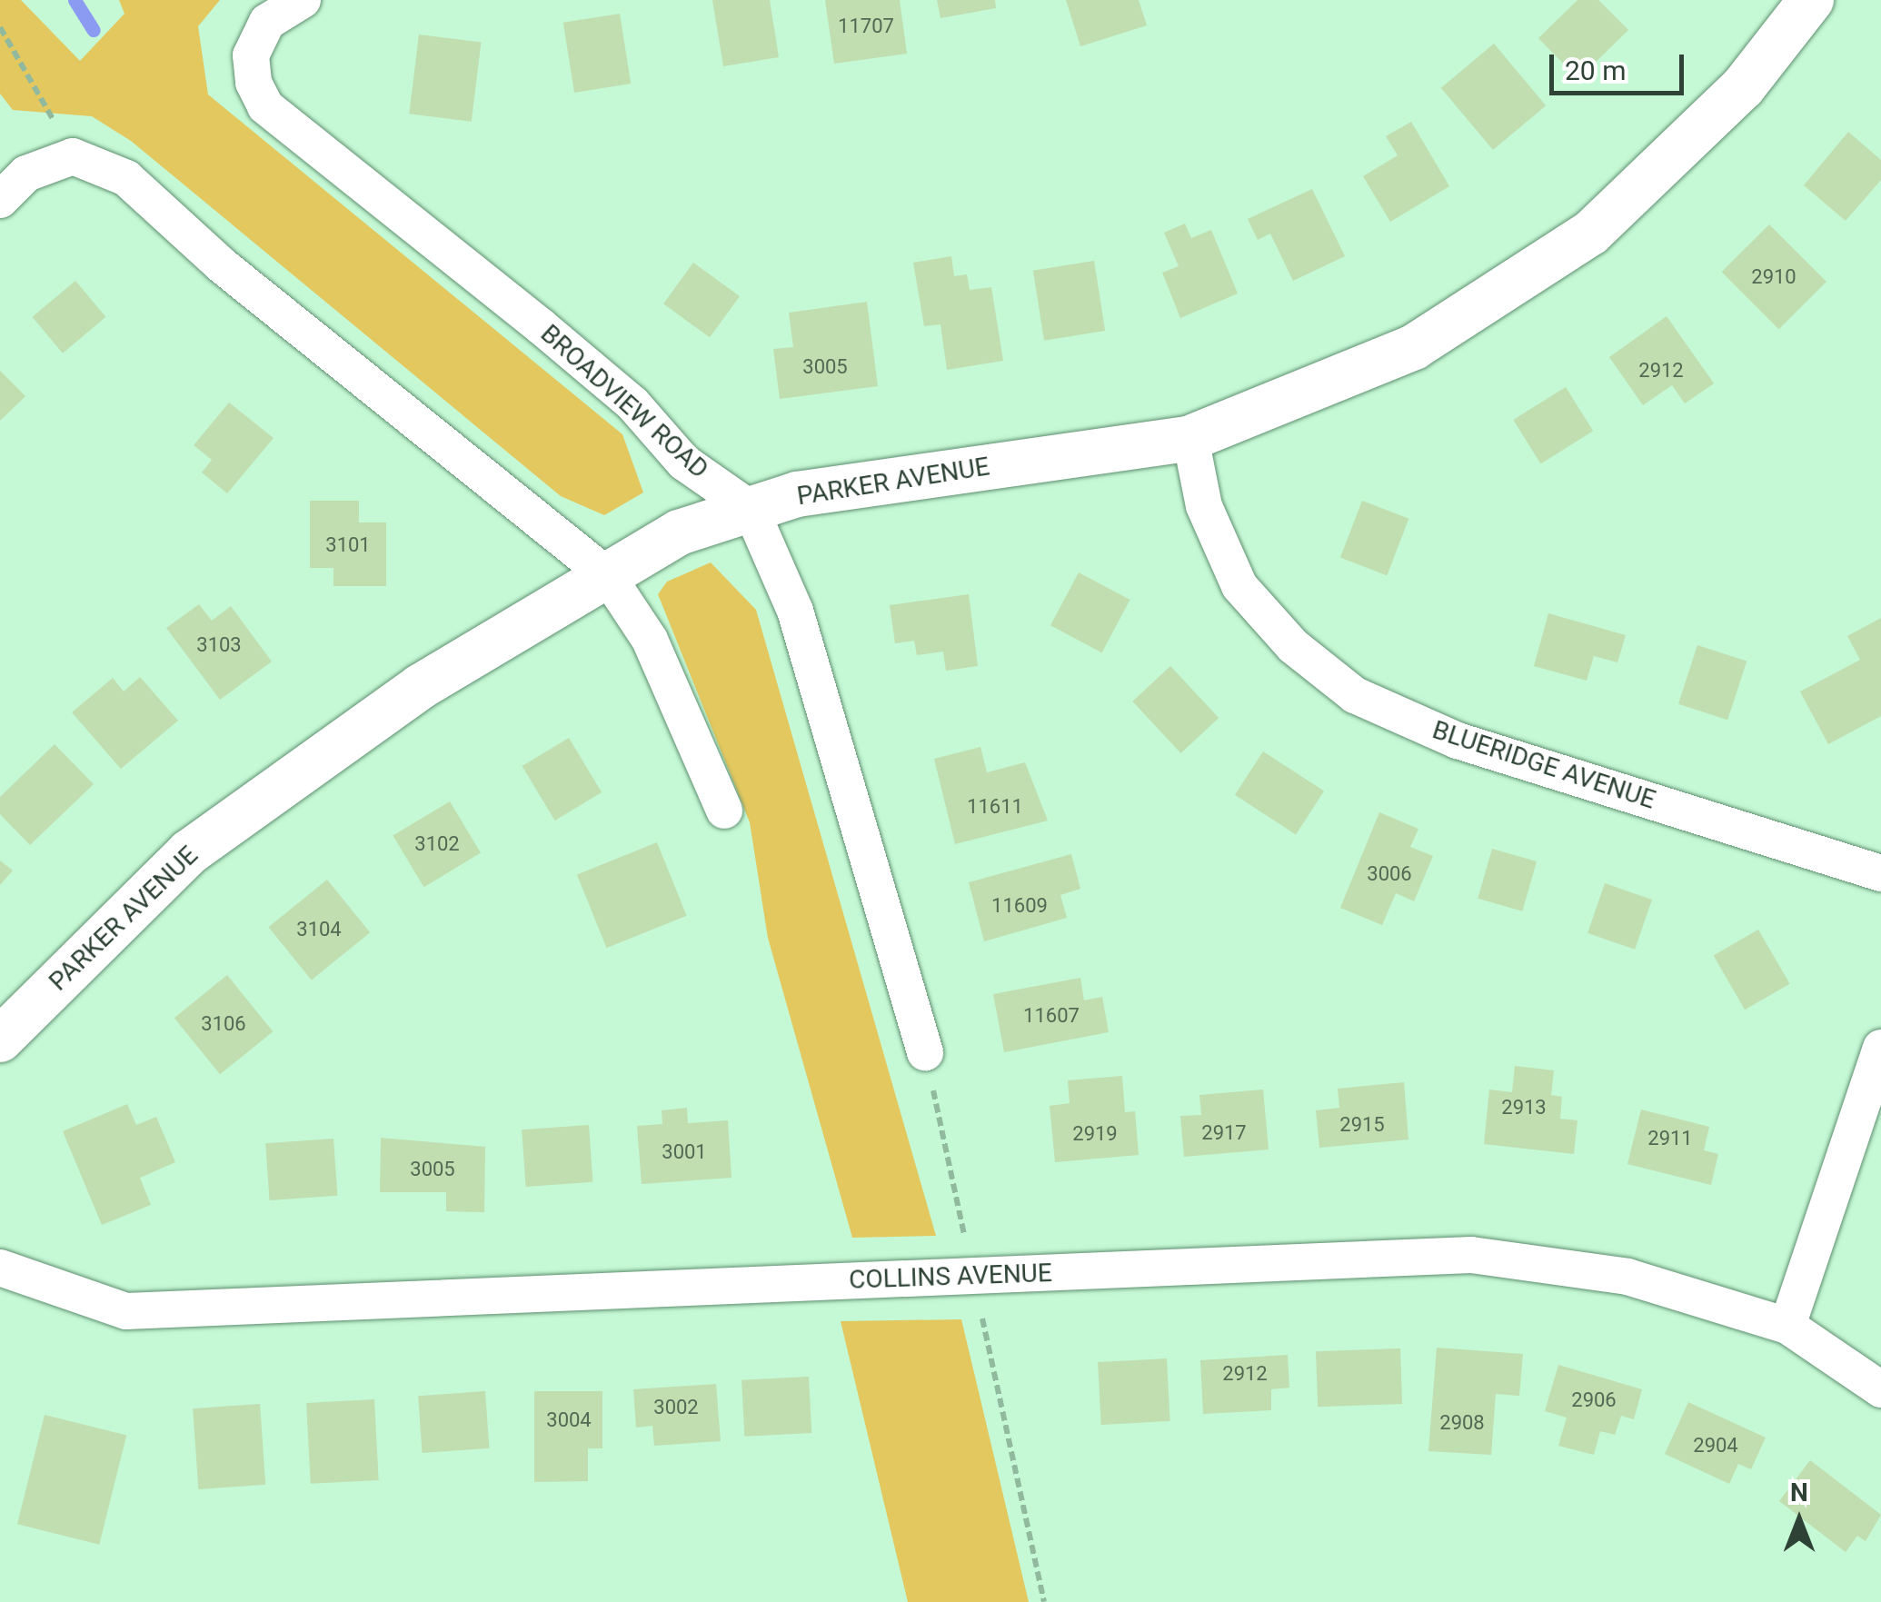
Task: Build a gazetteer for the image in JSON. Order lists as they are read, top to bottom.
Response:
{
  "streets": {
    "street": [
      "BROADVIEW ROAD",
      "PARKER AVENUE",
      "BLUERIDGE AVENUE",
      "COLLINS AVENUE"
    ]
  },
  "crossings": [
    ["BROADVIEW ROAD", "PARKER AVENUE"],
    ["PARKER AVENUE", "BLUERIDGE AVENUE"]
  ],
  "house_numbers": [
    "11707",
    "2910",
    "3005",
    "2912",
    "3101",
    "3103",
    "11611",
    "3102",
    "3006",
    "11609",
    "3104",
    "11607",
    "3106",
    "2913",
    "2915",
    "2917",
    "2919",
    "2911",
    "3001",
    "3005",
    "2912",
    "2906",
    "3002",
    "3004",
    "2908",
    "2904"
  ],
  "scale_bar": "20 m",
  "north": "top"
}
